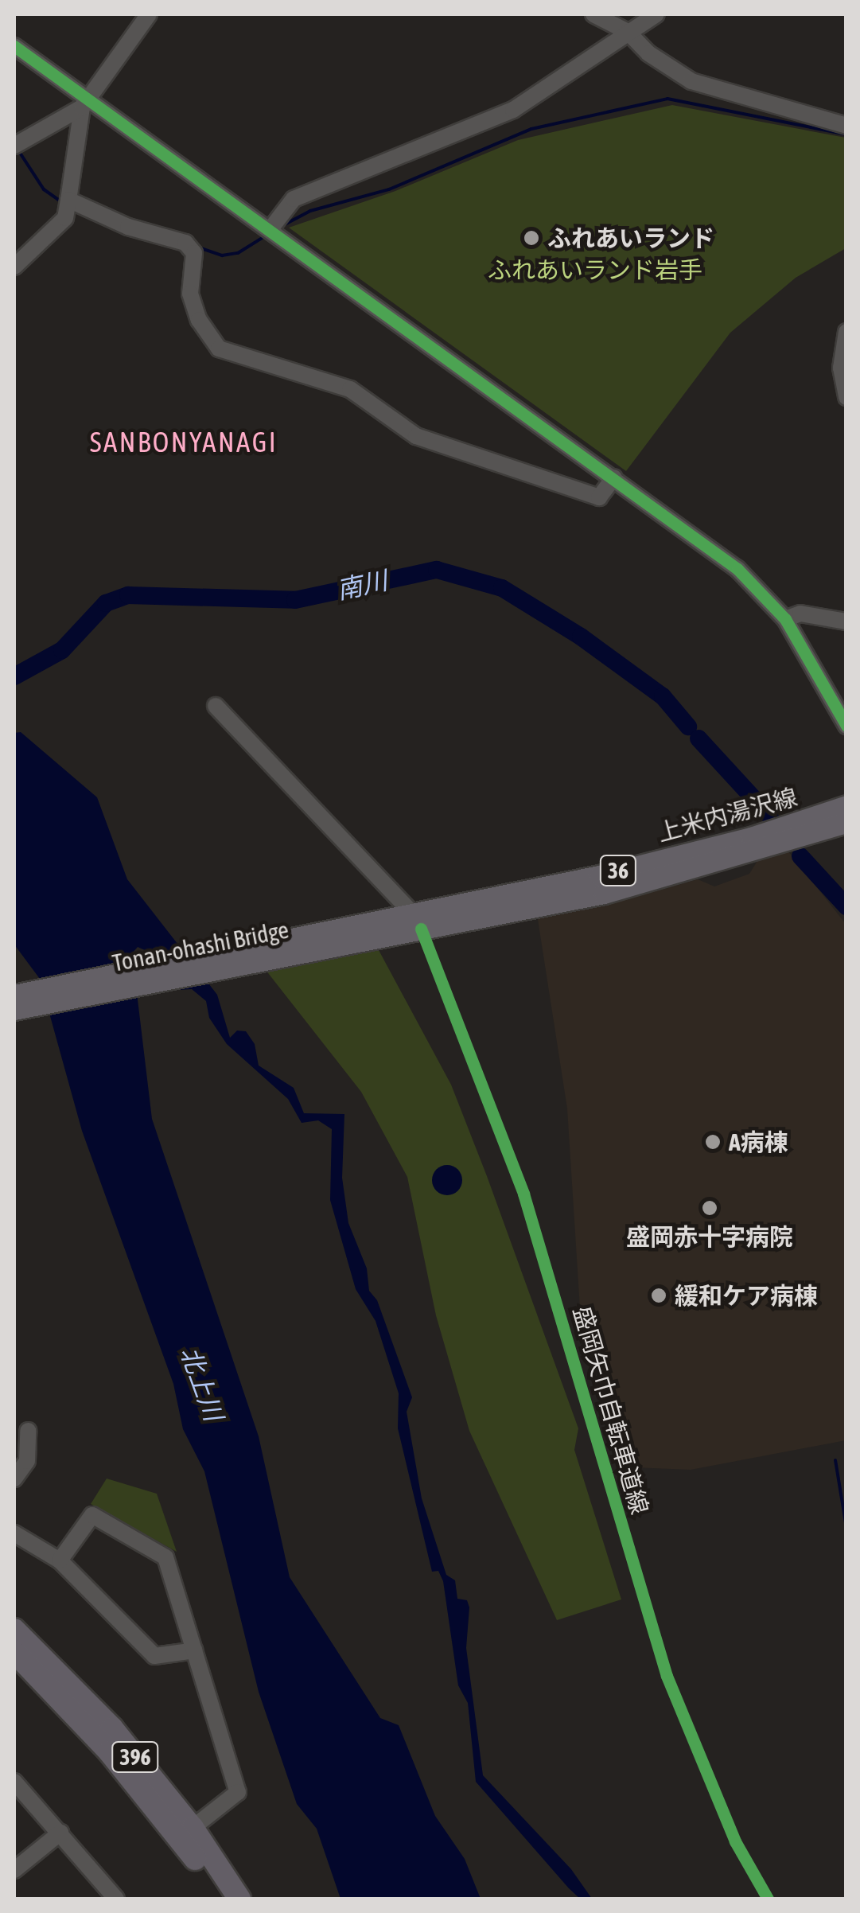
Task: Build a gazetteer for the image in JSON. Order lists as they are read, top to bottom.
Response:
{
  "streets": {
    "highway": ["396"],
    "main road": ["上米内湯沢線", "36", "Tonan-ohashi Bridge"],
    "cycle path": ["盛岡矢巾自転車道線"]
  },
  "crossings": [
    ["上米内湯沢線", "Tonan-ohashi Bridge"]
  ],
  "districts": ["SANBONYANAGI"],
  "water": ["南川", "北上川"],
  "parks": ["ふれあいランド岩手"],
  "places": [
    "ふれあいランド",
    "A病棟",
    "盛岡赤十字病院",
    "緩和ケア病棟"
  ]
}
